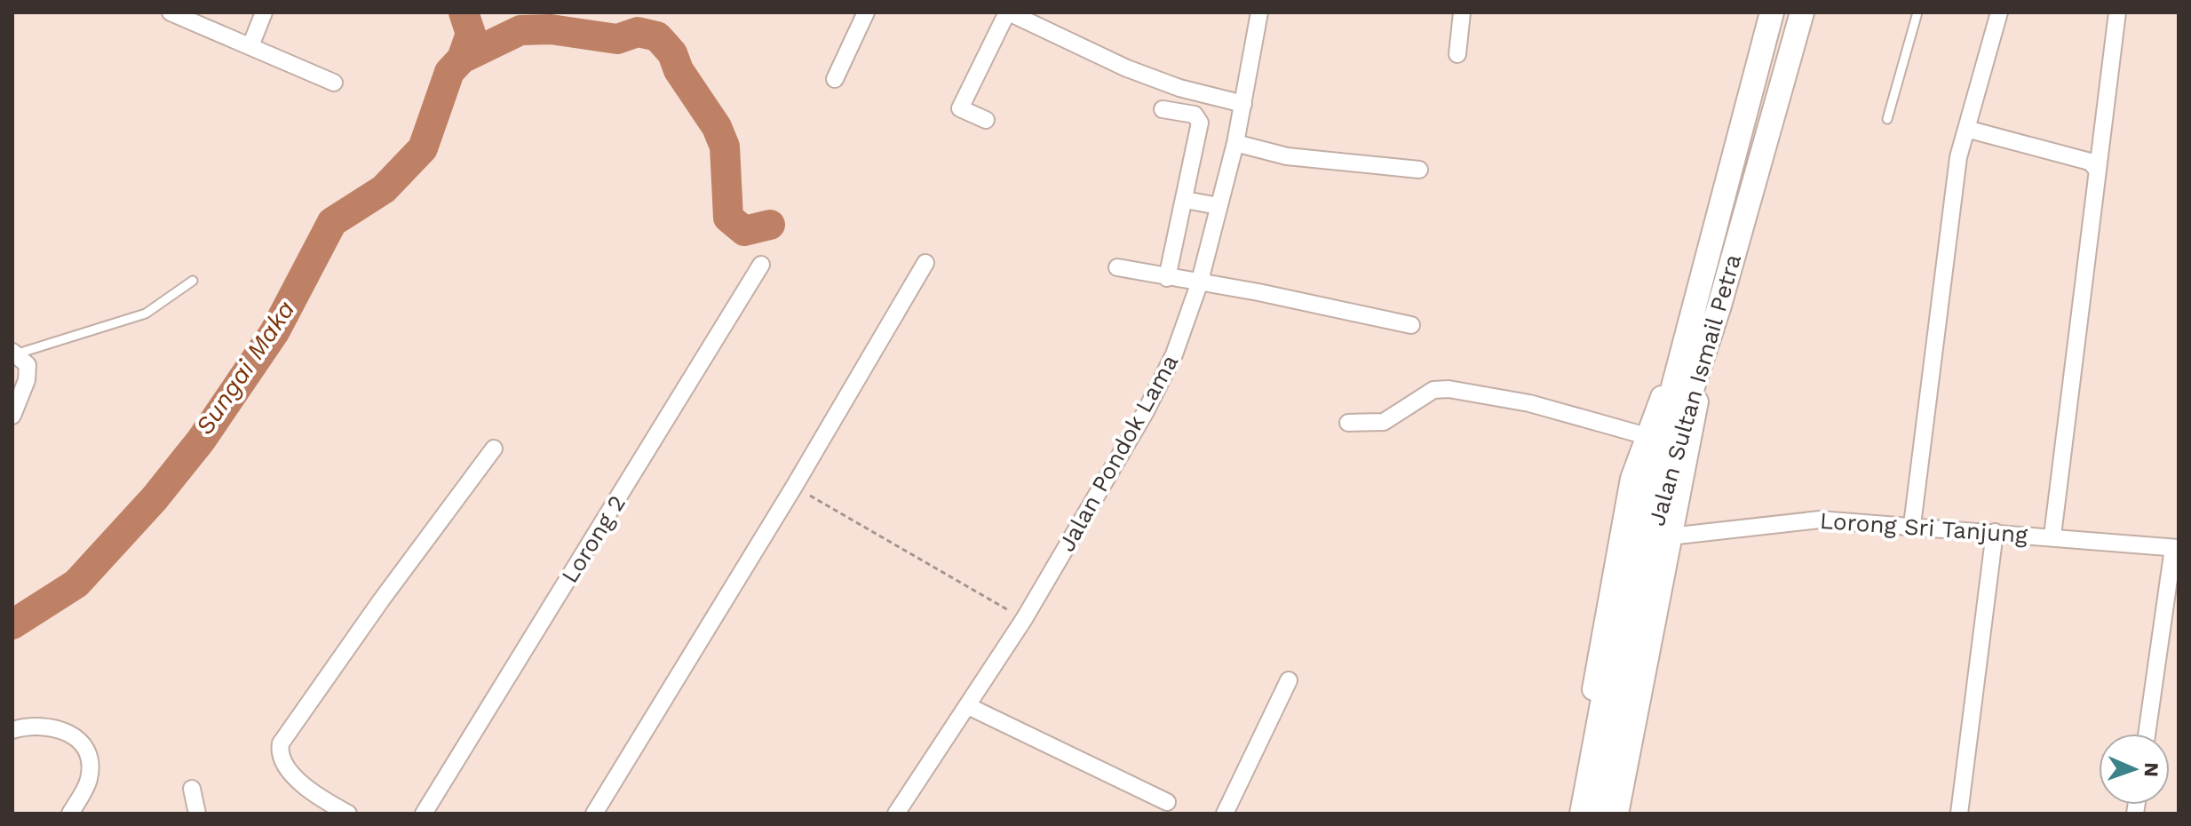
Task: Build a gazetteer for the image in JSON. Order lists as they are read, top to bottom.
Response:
{
  "streets": {
    "main road": ["Jalan Sultan Ismail Petra"],
    "street": ["Jalan Pondok Lama", "Lorong Sri Tanjung", "Lorong 2"]
  },
  "crossings": [
    ["Jalan Sultan Ismail Petra", "Lorong Sri Tanjung"]
  ],
  "water": ["Sungai Maka"],
  "north": "right"
}
